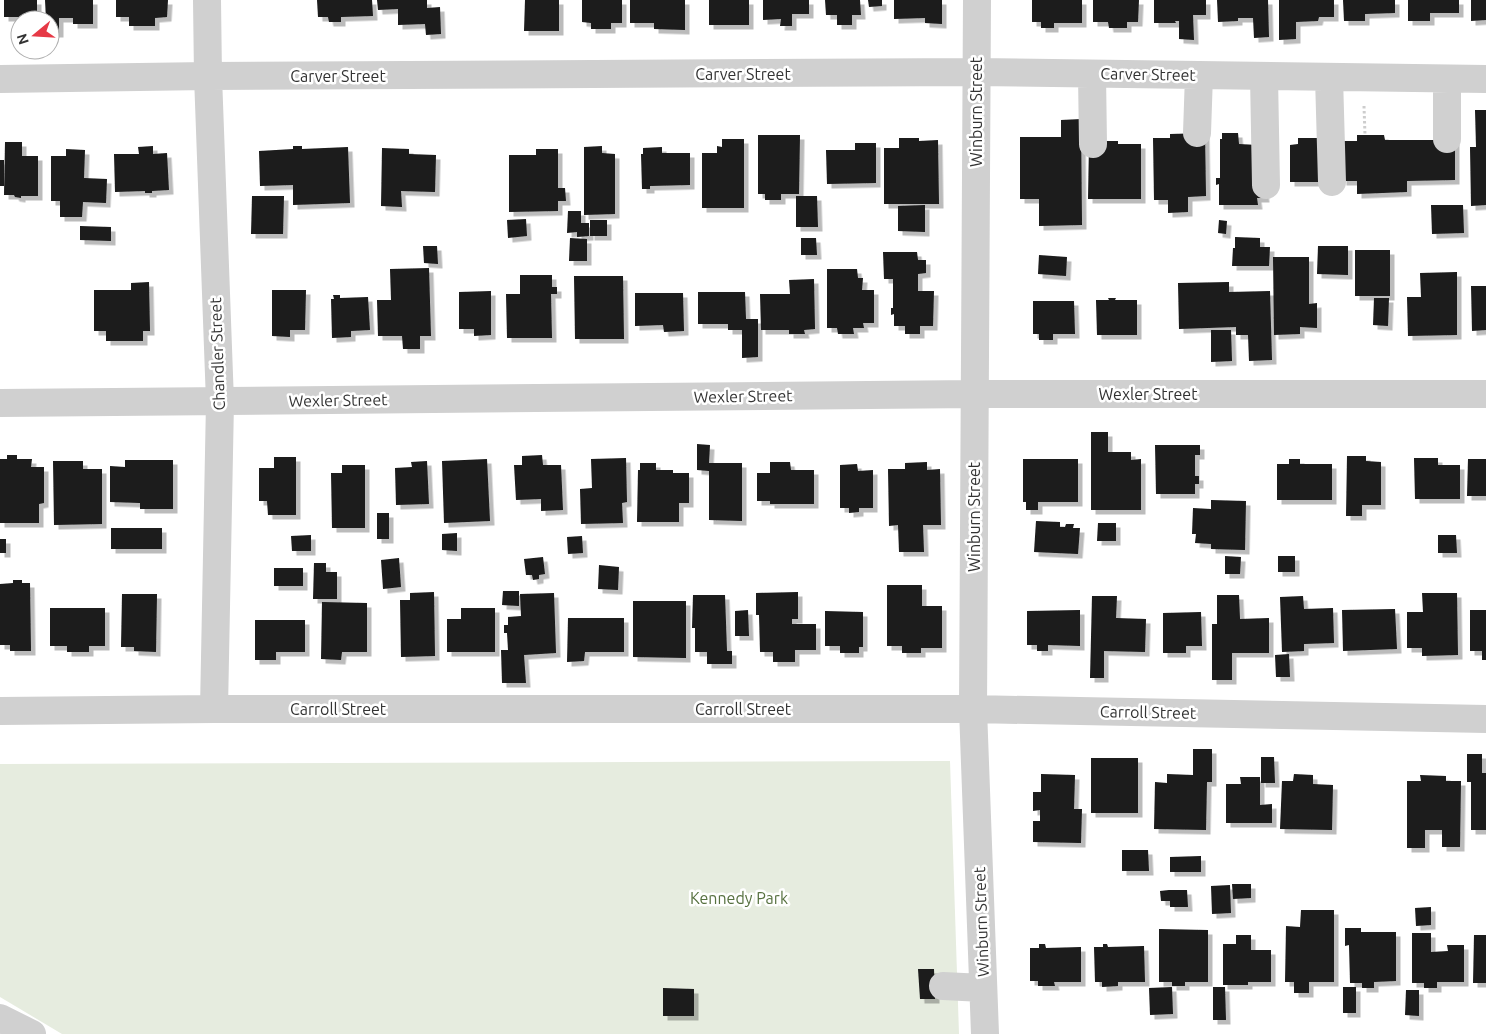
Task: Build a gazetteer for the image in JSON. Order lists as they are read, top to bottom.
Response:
{
  "streets": {
    "street": [
      "Carver Street",
      "Winburn Street",
      "Chandler Street",
      "Wexler Street",
      "Carroll Street"
    ]
  },
  "crossings": [
    ["Carver Street", "Winburn Street"],
    ["Carver Street", "Chandler Street"],
    ["Winburn Street", "Wexler Street"],
    ["Winburn Street", "Carroll Street"],
    ["Chandler Street", "Wexler Street"],
    ["Chandler Street", "Carroll Street"]
  ],
  "parks": ["Kennedy Park"],
  "north": "left"
}
